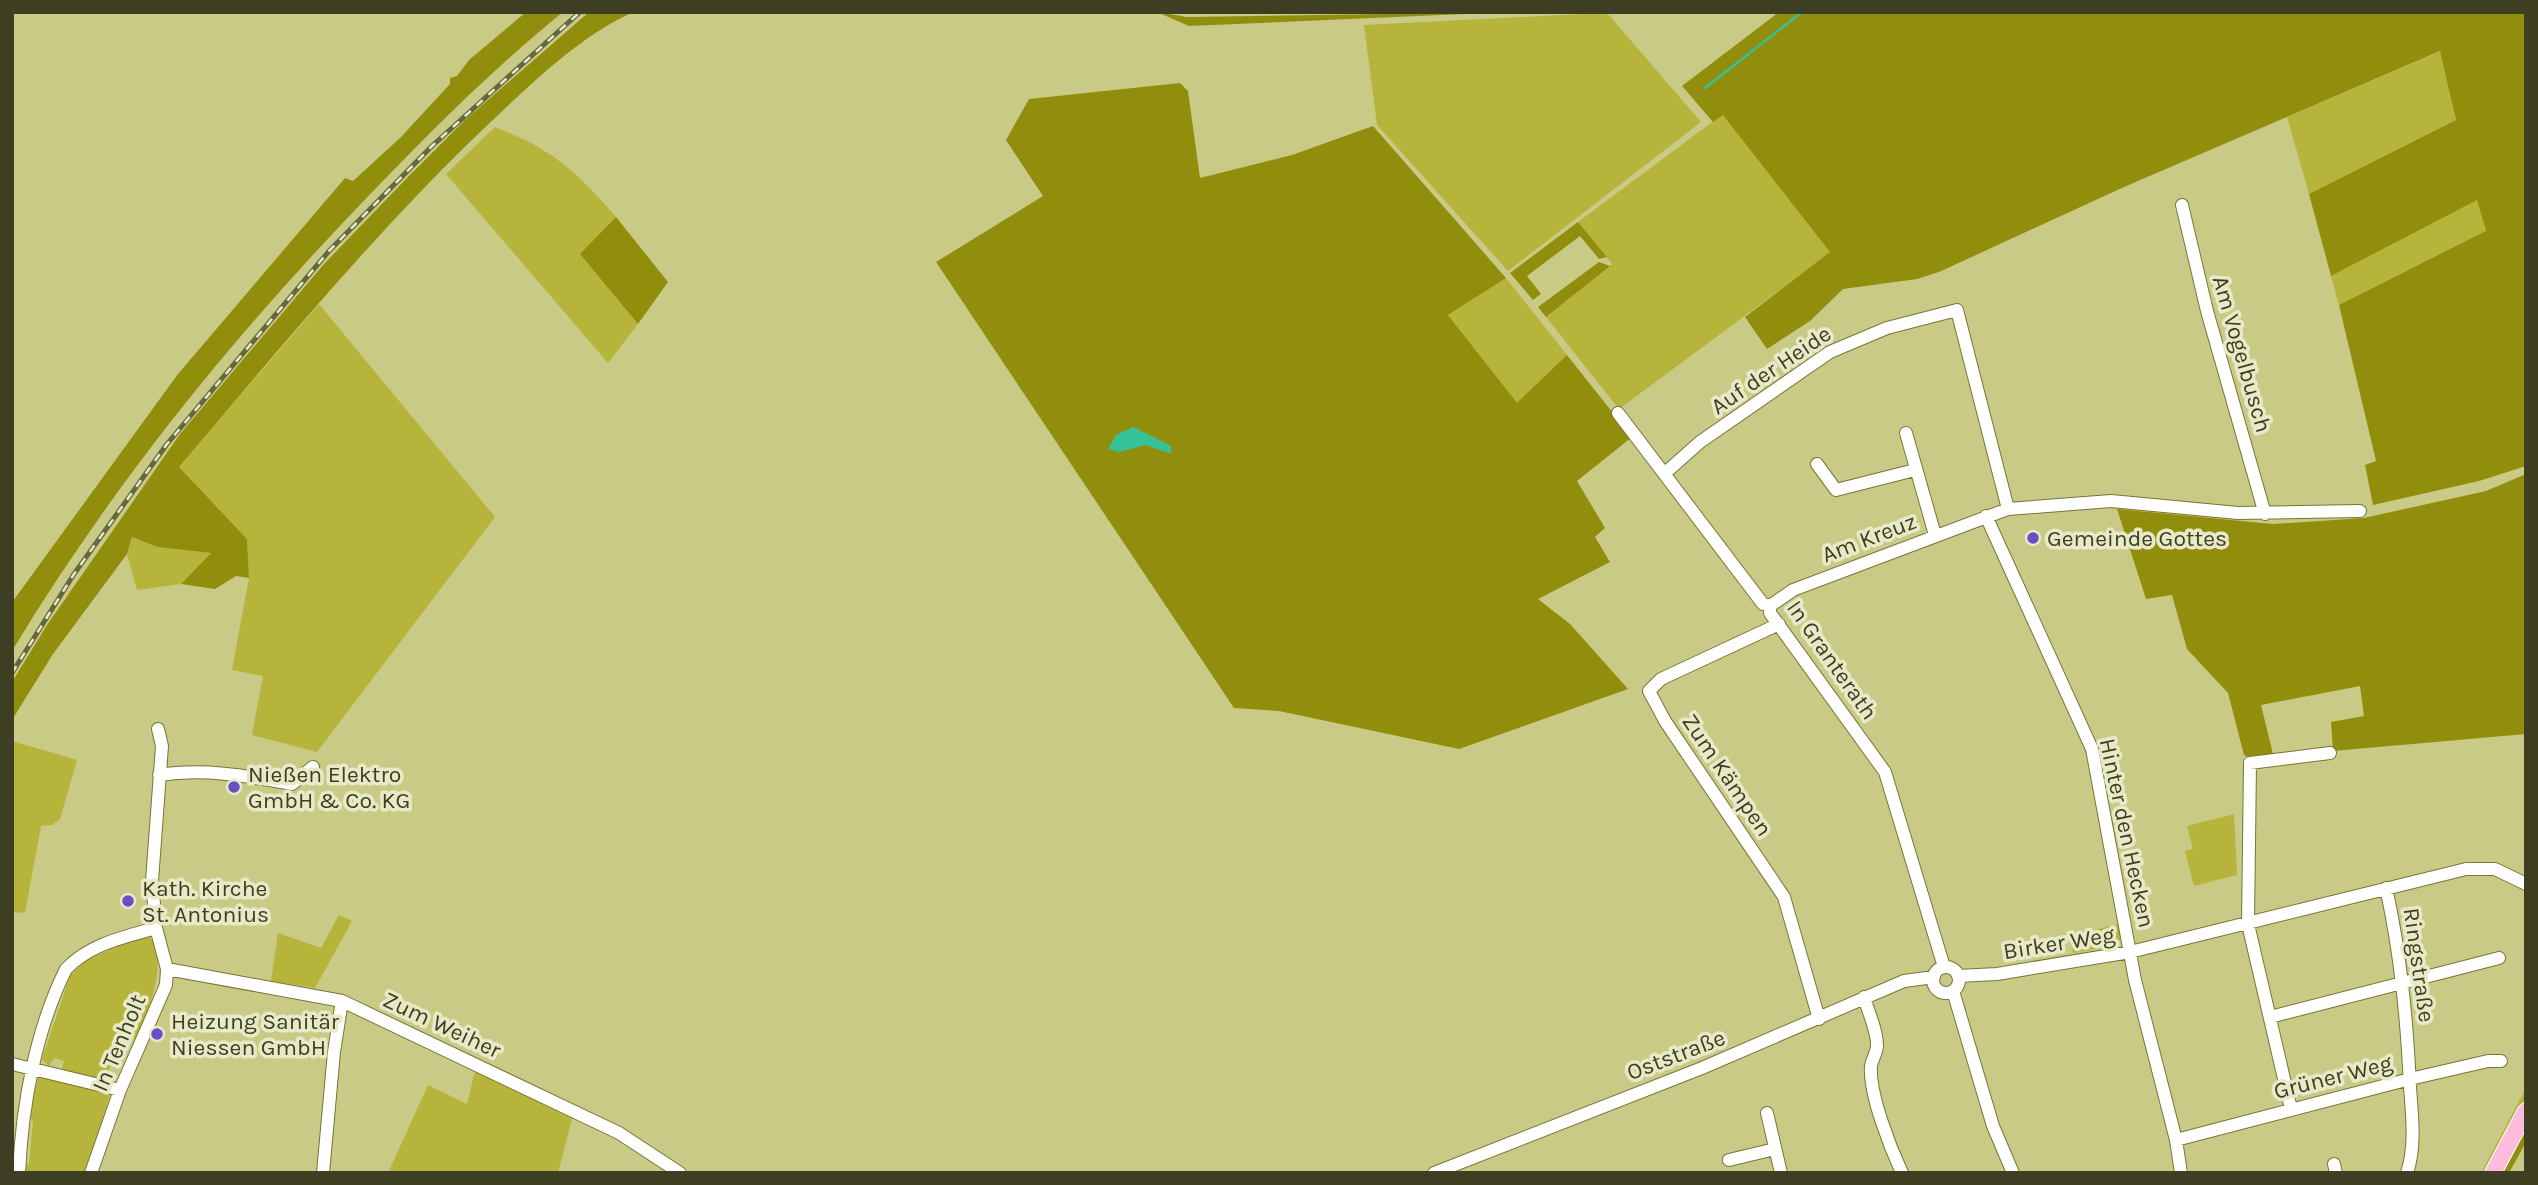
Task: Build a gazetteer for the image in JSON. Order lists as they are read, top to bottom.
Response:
{
  "streets": {
    "street": [
      "Am Vogelbusch",
      "Auf der Heide",
      "Am Kreuz",
      "In Granterath",
      "Zum Kämpen",
      "Hinter den Hecken",
      "Birker Weg",
      "Ringstraße",
      "Zum Weiher",
      "In Tenholt",
      "Oststraße",
      "Grüner Weg"
    ]
  },
  "crossings": [
    ["Auf der Heide", "In Granterath"],
    ["Am Kreuz", "In Granterath"],
    ["Am Kreuz", "Hinter den Hecken"],
    ["In Granterath", "Zum Kämpen"],
    ["In Granterath", "Birker Weg"],
    ["In Granterath", "Oststraße"],
    ["Zum Kämpen", "Oststraße"],
    ["Hinter den Hecken", "Birker Weg"],
    ["Hinter den Hecken", "Grüner Weg"],
    ["Birker Weg", "Ringstraße"],
    ["Birker Weg", "Oststraße"],
    ["Ringstraße", "Grüner Weg"],
    ["Zum Weiher", "In Tenholt"]
  ],
  "places": [
    "Gemeinde Gottes",
    "Nießen Elektro GmbH & Co. KG",
    "Kath. Kirche St. Antonius",
    "Heizung Sanitär Niessen GmbH"
  ]
}
